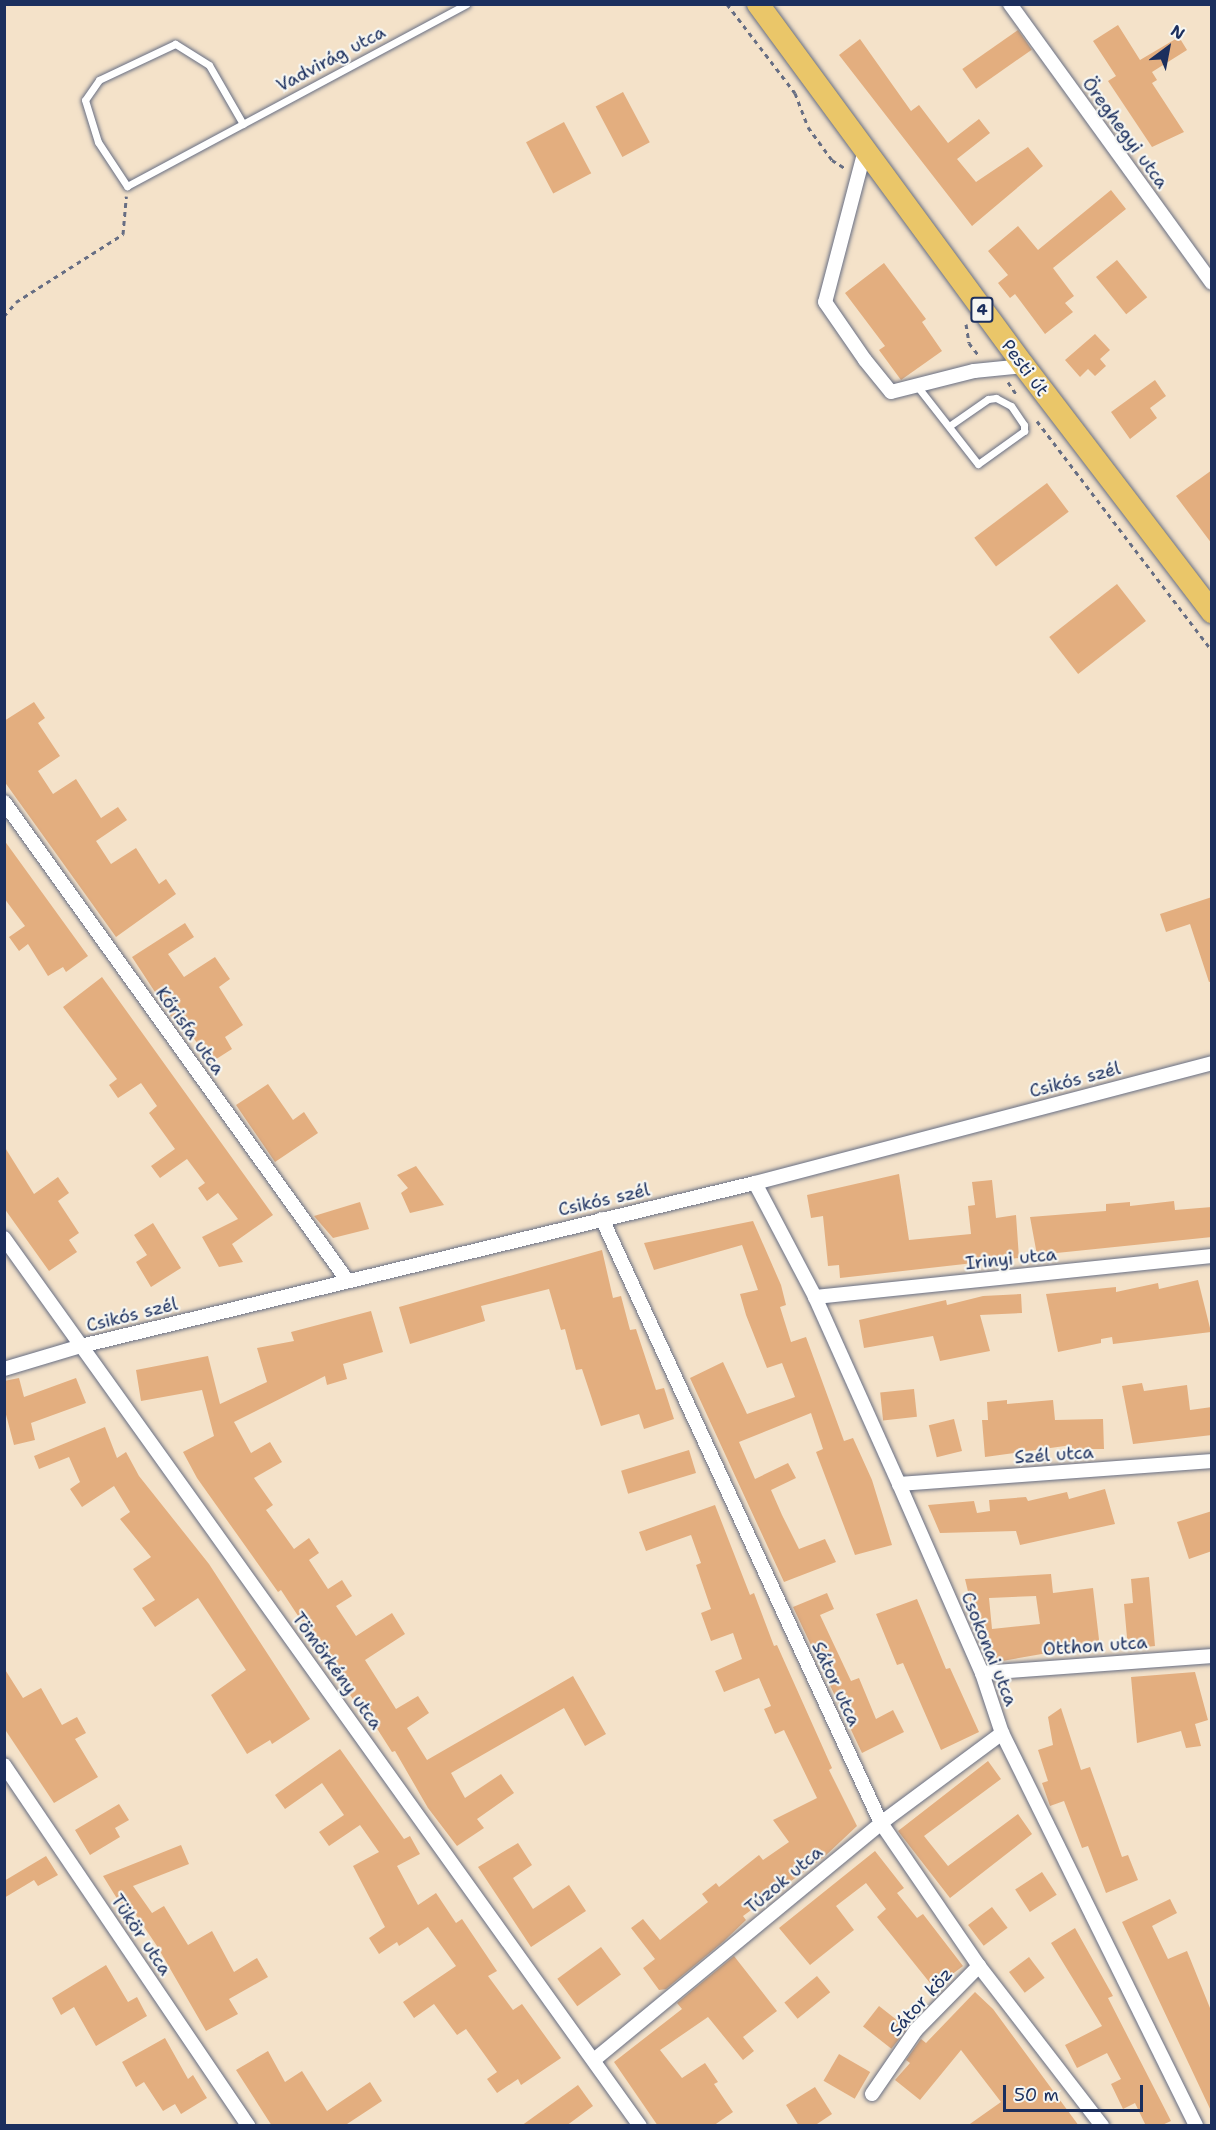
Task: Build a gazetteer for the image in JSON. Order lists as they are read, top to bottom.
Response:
{
  "streets": {
    "main road": ["4", "Pesti út"],
    "street": [
      "Öreghegyi utca",
      "Kőrisfa utca",
      "Csikós szél",
      "Irinyi utca",
      "Szél utca",
      "Otthon utca",
      "Csokonai utca",
      "Tömörkény utca",
      "Sátor utca",
      "Túzok utca",
      "Tükör utca",
      "Sátor köz"
    ],
    "lane": ["Vadvirág utca"]
  },
  "crossings": [
    ["Kőrisfa utca", "Csikós szél"],
    ["Csikós szél", "Csokonai utca"],
    ["Csikós szél", "Tömörkény utca"],
    ["Csikós szél", "Sátor utca"],
    ["Irinyi utca", "Csokonai utca"],
    ["Szél utca", "Csokonai utca"],
    ["Otthon utca", "Csokonai utca"],
    ["Csokonai utca", "Túzok utca"],
    ["Tömörkény utca", "Túzok utca"],
    ["Sátor utca", "Túzok utca"],
    ["Sátor utca", "Sátor köz"]
  ],
  "scale_bar": "50 m",
  "north": "top right"
}
